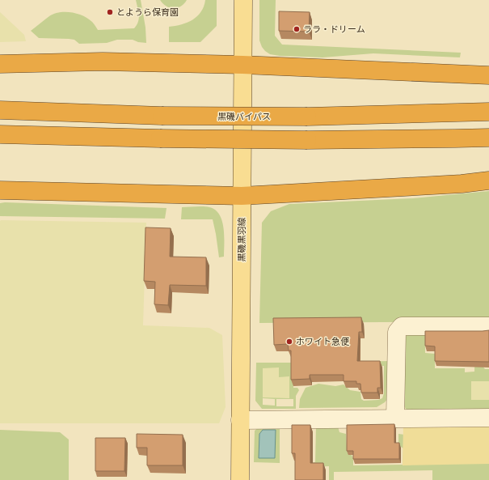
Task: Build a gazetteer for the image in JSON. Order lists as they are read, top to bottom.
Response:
{
  "streets": {
    "highway": ["黒磯バイパス"],
    "main road": ["黒磯黒羽線"]
  },
  "places": ["とようら保育園", "ララ・ドリーム", "ホワイト急便"]
}
